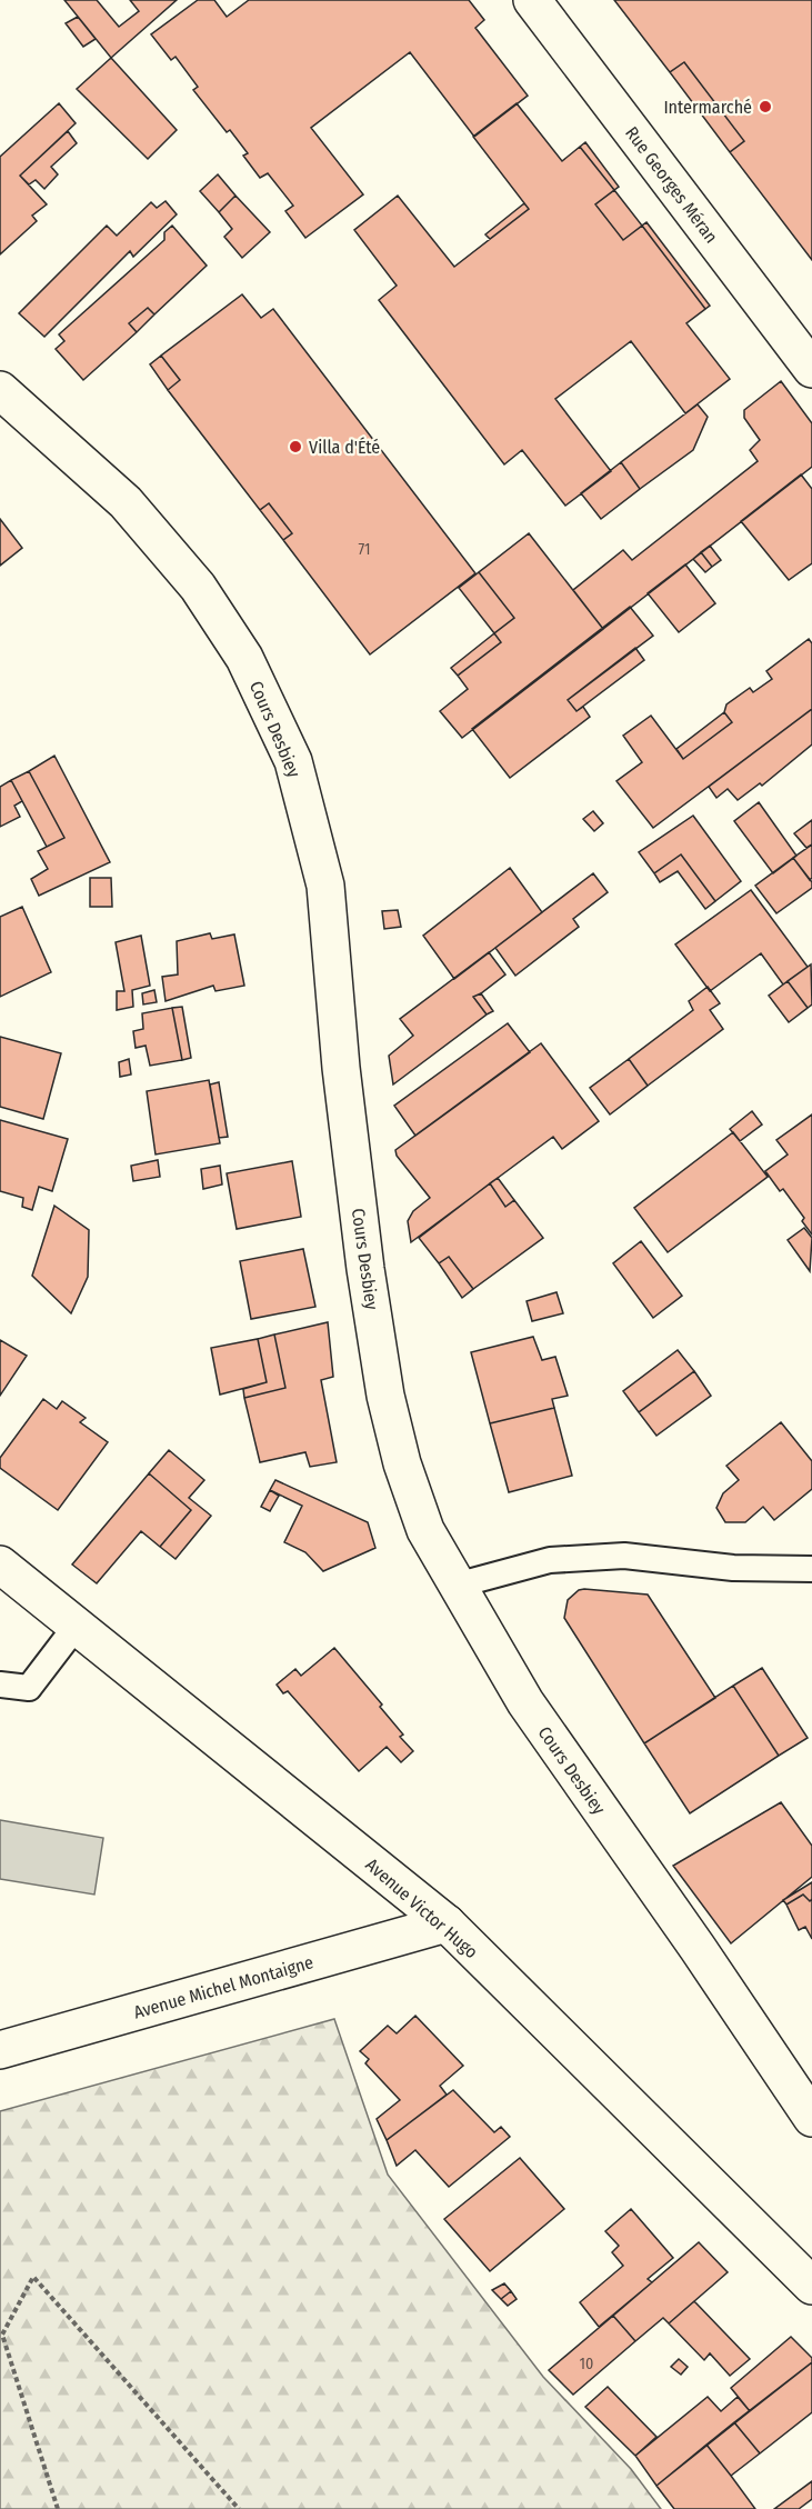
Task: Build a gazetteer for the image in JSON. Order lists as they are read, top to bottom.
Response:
{
  "streets": {
    "street": [
      "Rue Georges Méran",
      "Cours Desbiey",
      "Avenue Victor Hugo",
      "Avenue Michel Montaigne"
    ]
  },
  "crossings": [
    ["Avenue Victor Hugo", "Avenue Michel Montaigne"]
  ],
  "places": ["Intermarché", "Villa d'Été"],
  "house_numbers": ["71", "10"]
}
